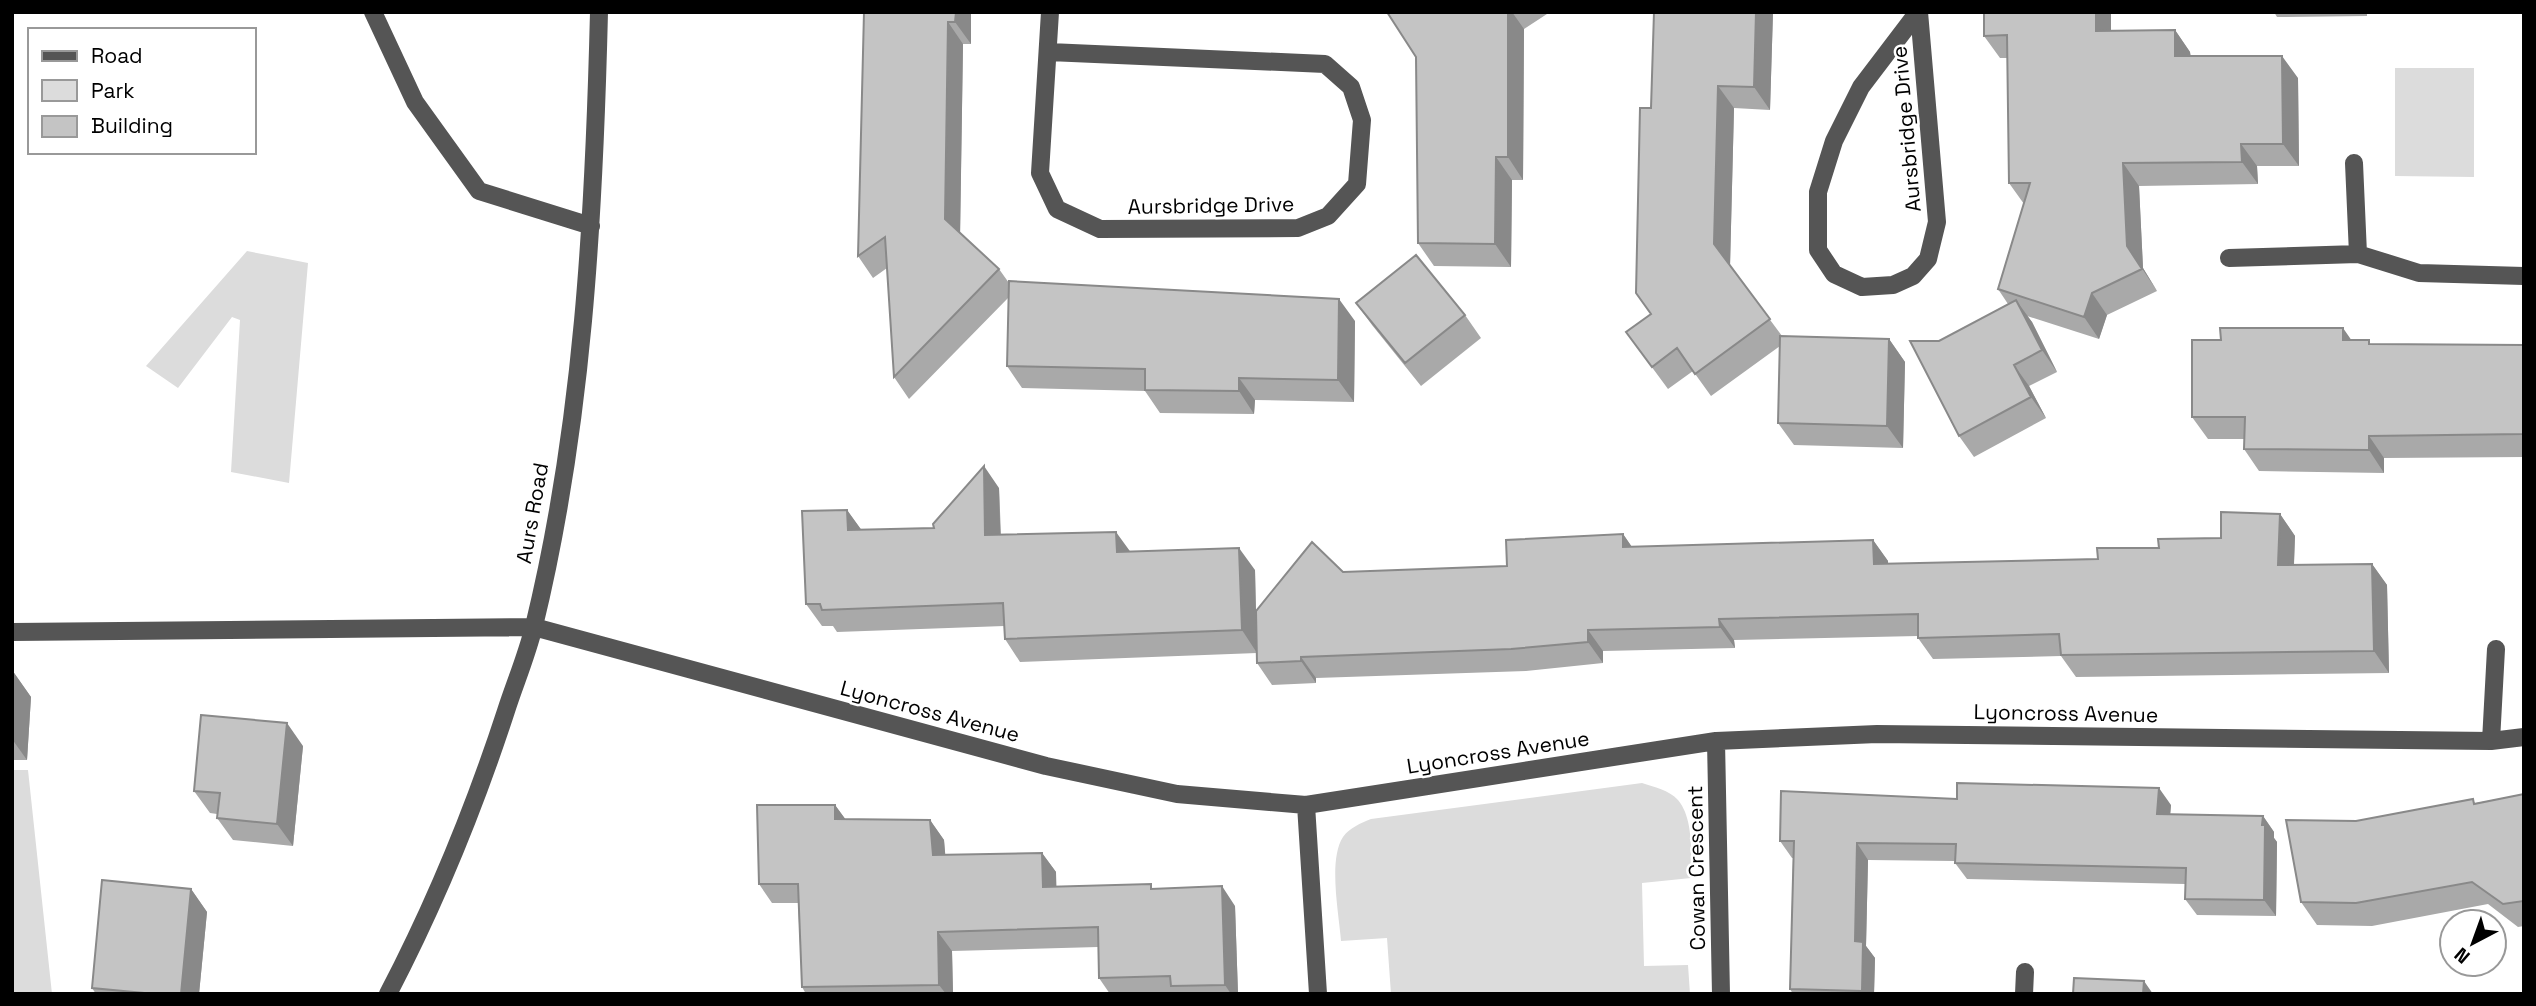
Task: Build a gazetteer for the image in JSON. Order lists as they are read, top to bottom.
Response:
{
  "streets": {
    "street": [
      "Aursbridge Drive",
      "Aurs Road",
      "Lyoncross Avenue",
      "Cowan Crescent"
    ]
  },
  "crossings": [
    ["Aurs Road", "Lyoncross Avenue"],
    ["Lyoncross Avenue", "Cowan Crescent"]
  ],
  "legend": ["Road", "Park", "Building"],
  "north": "bottom left"
}
